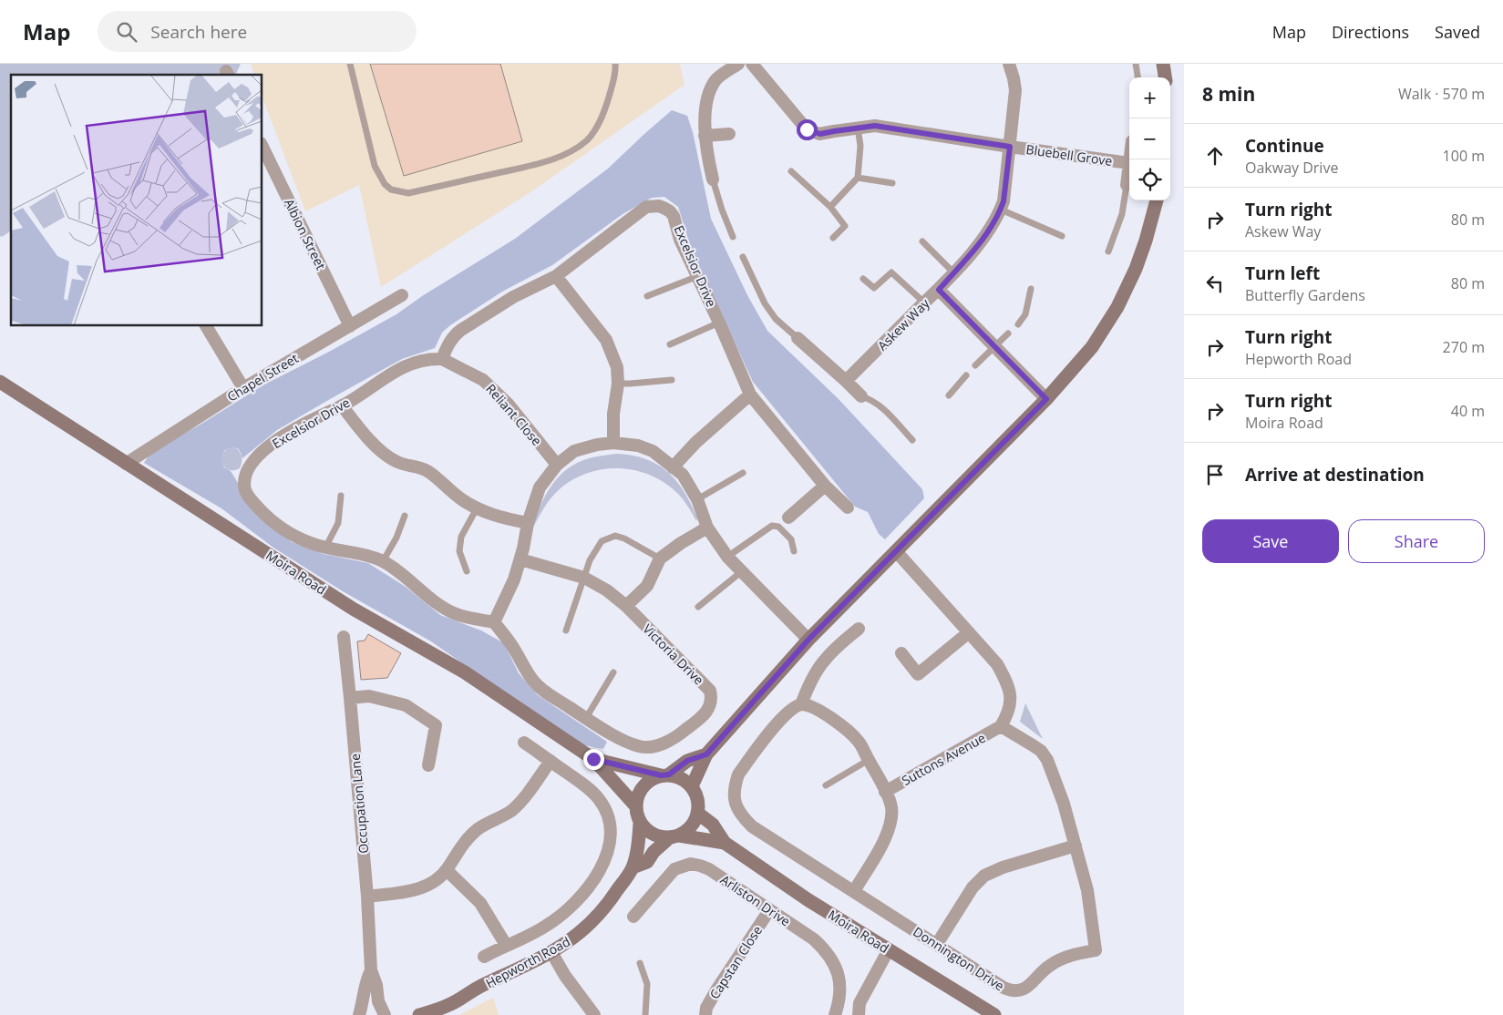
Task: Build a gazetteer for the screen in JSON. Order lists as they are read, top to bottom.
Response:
{
  "streets": {
    "street": [
      "Bluebell Grove",
      "Albion Street",
      "Excelsior Drive",
      "Askew Way",
      "Chapel Street",
      "Reliant Close",
      "Moira Road",
      "Victoria Drive",
      "Suttons Avenue",
      "Occupation Lane",
      "Arliston Drive",
      "Donnington Drive",
      "Hepworth Road",
      "Capstan Close"
    ]
  },
  "crossings": [
    ["Bluebell Grove", "Askew Way"],
    ["Albion Street", "Chapel Street"],
    ["Excelsior Drive", "Reliant Close"],
    ["Excelsior Drive", "Victoria Drive"],
    ["Chapel Street", "Moira Road"],
    ["Moira Road", "Hepworth Road"],
    ["Suttons Avenue", "Donnington Drive"],
    ["Arliston Drive", "Capstan Close"]
  ],
  "page": {
    "header": "Map",
    "search": "Search here",
    "nav": ["Map", "Directions", "Saved"],
    "heading": ["8 min", "Walk · 570 m"],
    "map_buttons": ["+", "−"],
    "list": [
      ["Continue", "Oakway Drive", "100 m"],
      ["Turn right", "Askew Way", "80 m"],
      ["Turn left", "Butterfly Gardens", "80 m"],
      ["Turn right", "Hepworth Road", "270 m"],
      ["Turn right", "Moira Road", "40 m"],
      "Arrive at destination"
    ],
    "buttons": ["Save", "Share"]
  }
}
